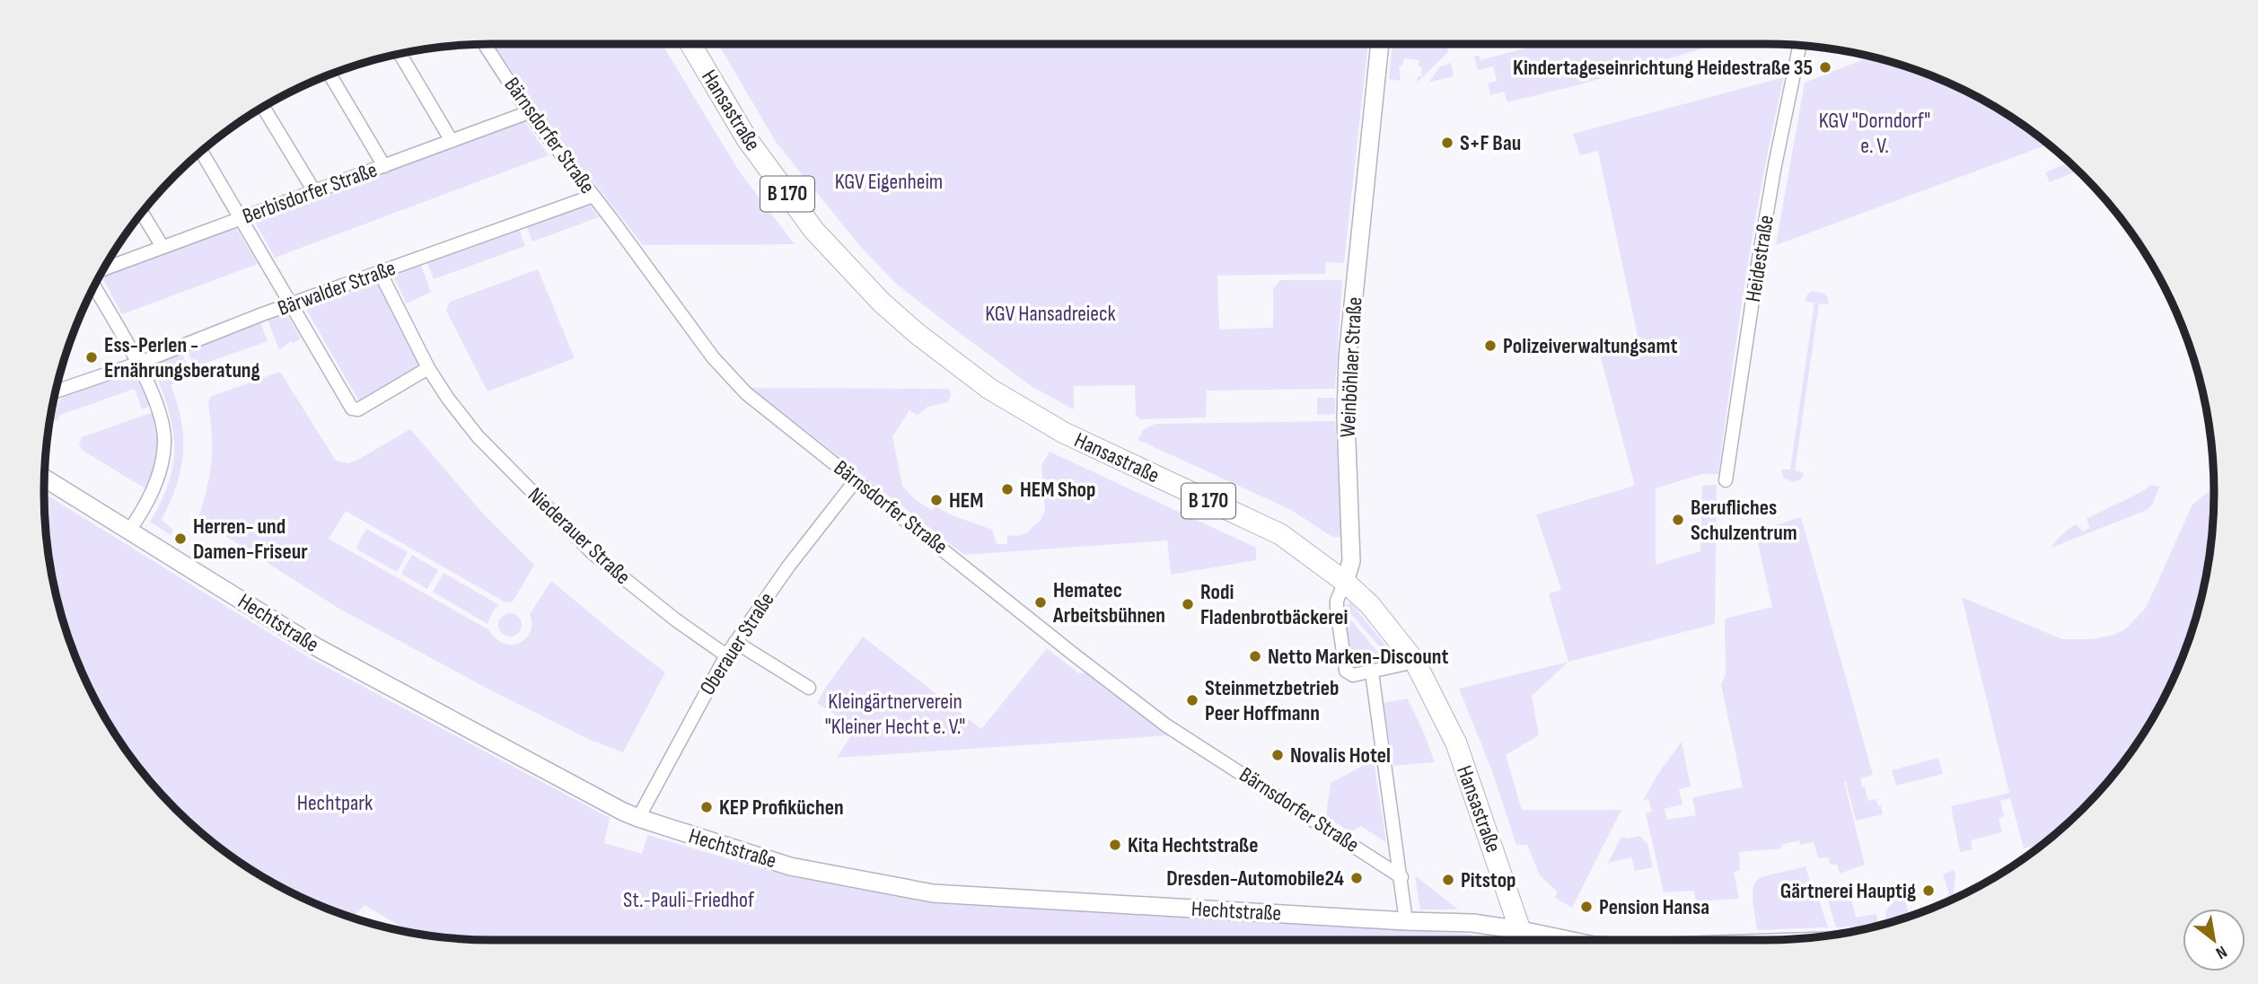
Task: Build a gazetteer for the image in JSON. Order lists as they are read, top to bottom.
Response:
{
  "streets": {
    "main road": ["Hansastraße", "B 170"],
    "street": [
      "Bärnsdorfer Straße",
      "Berbisdorfer Straße",
      "Heidestraße",
      "Bärwalder Straße",
      "Weinböhlaer Straße",
      "Niederauer Straße",
      "Hechtstraße",
      "Oberauer Straße"
    ]
  },
  "crossings": [
    ["Hansastraße", "Weinböhlaer Straße"],
    ["Hansastraße", "Hechtstraße"],
    ["Bärnsdorfer Straße", "Berbisdorfer Straße"],
    ["Bärnsdorfer Straße", "Bärwalder Straße"],
    ["Bärnsdorfer Straße", "Oberauer Straße"],
    ["Bärwalder Straße", "Niederauer Straße"],
    ["Niederauer Straße", "Oberauer Straße"],
    ["Hechtstraße", "Oberauer Straße"]
  ],
  "parks": [
    "KGV \"Dorndorf\" e. V.",
    "KGV Eigenheim",
    "KGV Hansadreieck",
    "Kleingärtnerverein \"Kleiner Hecht e. V.\"",
    "Hechtpark",
    "St.-Pauli-Friedhof"
  ],
  "places": [
    "Kindertageseinrichtung Heidestraße 35",
    "S+F Bau",
    "Polizeiverwaltungsamt",
    "Ess-Perlen - Ernährungsberatung",
    "HEM Shop",
    "HEM",
    "Berufliches Schulzentrum",
    "Herren- und Damen-Friseur",
    "Hematec Arbeitsbühnen",
    "Rodi Fladenbrotbäckerei",
    "Netto Marken-Discount",
    "Steinmetzbetrieb Peer Hoffmann",
    "Novalis Hotel",
    "KEP Profiküchen",
    "Kita Hechtstraße",
    "Dresden-Automobile24",
    "Pitstop",
    "Gärtnerei Hauptig",
    "Pension Hansa"
  ],
  "north": "bottom right"
}
